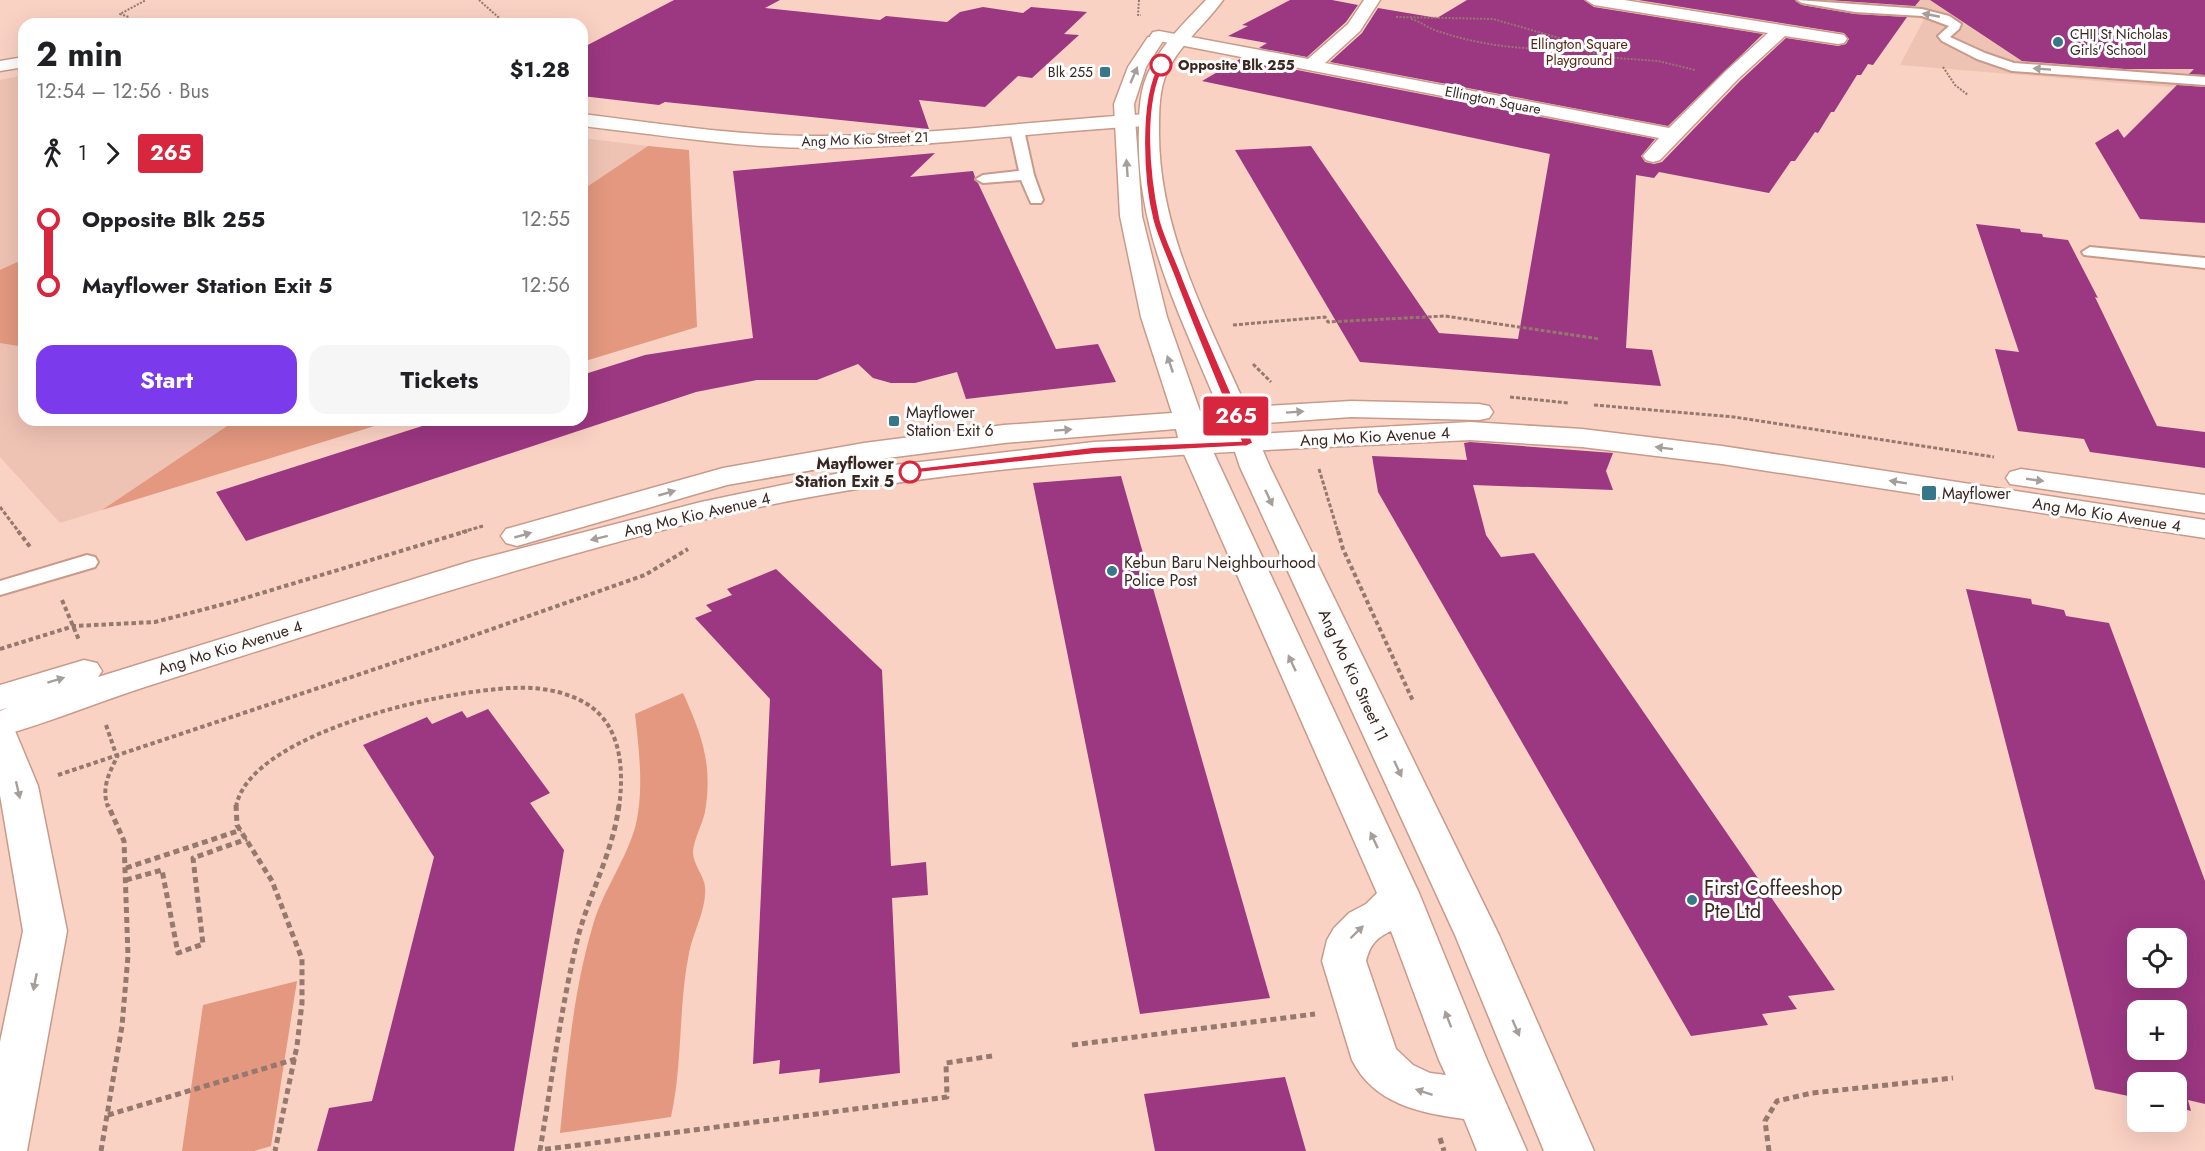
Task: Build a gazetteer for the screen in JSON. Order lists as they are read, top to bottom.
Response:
{
  "streets": {
    "street": [
      "Ellington Square",
      "Ang Mo Kio Street 21",
      "Ang Mo Kio Avenue 4",
      "Ang Mo Kio Street 11"
    ]
  },
  "crossings": [
    ["Ellington Square", "Ang Mo Kio Street 11"],
    ["Ang Mo Kio Street 21", "Ang Mo Kio Street 11"],
    ["Ang Mo Kio Avenue 4", "Ang Mo Kio Street 11"]
  ],
  "parks": ["Ellington Square Playground"],
  "places": {
    "other": [
      "CHIJ St Nicholas Girls' School",
      "Opposite Blk 255",
      "Mayflower Station Exit 5",
      "Kebun Baru Neighbourhood Police Post",
      "First Coffeeshop Pte Ltd"
    ],
    "transit": ["Blk 255", "Mayflower Station Exit 6", "Mayflower"]
  },
  "lines": ["bus line 265"],
  "page": {
    "on_map": "265",
    "heading": ["2 min", "12:54 – 12:56 · Bus", "$1.28"],
    "legs": ["1", "265"],
    "list": [
      {
        "name": "Opposite Blk 255",
        "value": "12:55"
      },
      {
        "name": "Mayflower Station Exit 5",
        "value": "12:56"
      }
    ],
    "buttons": ["Start", "Tickets"],
    "map_buttons": ["+", "−"]
  }
}
